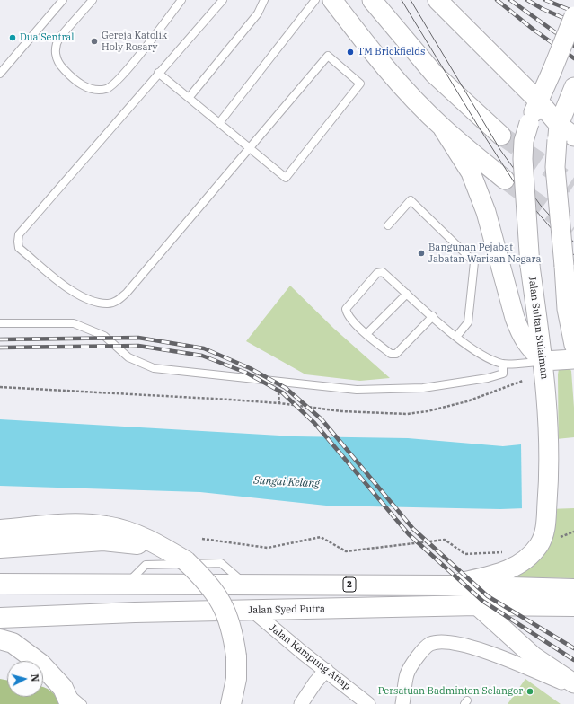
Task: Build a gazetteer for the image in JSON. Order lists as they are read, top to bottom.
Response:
{
  "streets": {
    "main road": ["2", "Jalan Syed Putra"],
    "street": ["Jalan Sultan Sulaiman", "Jalan Kampung Attap"]
  },
  "crossings": [
    ["Jalan Sultan Sulaiman", "2"],
    ["Jalan Syed Putra", "Jalan Kampung Attap"]
  ],
  "water": ["Sungai Kelang"],
  "places": [
    "Dua Sentral",
    "Gereja Katolik Holy Rosary",
    "TM Brickfields",
    "Bangunan Pejabat Jabatan Warisan Negara",
    "Persatuan Badminton Selangor"
  ],
  "north": "right"
}
